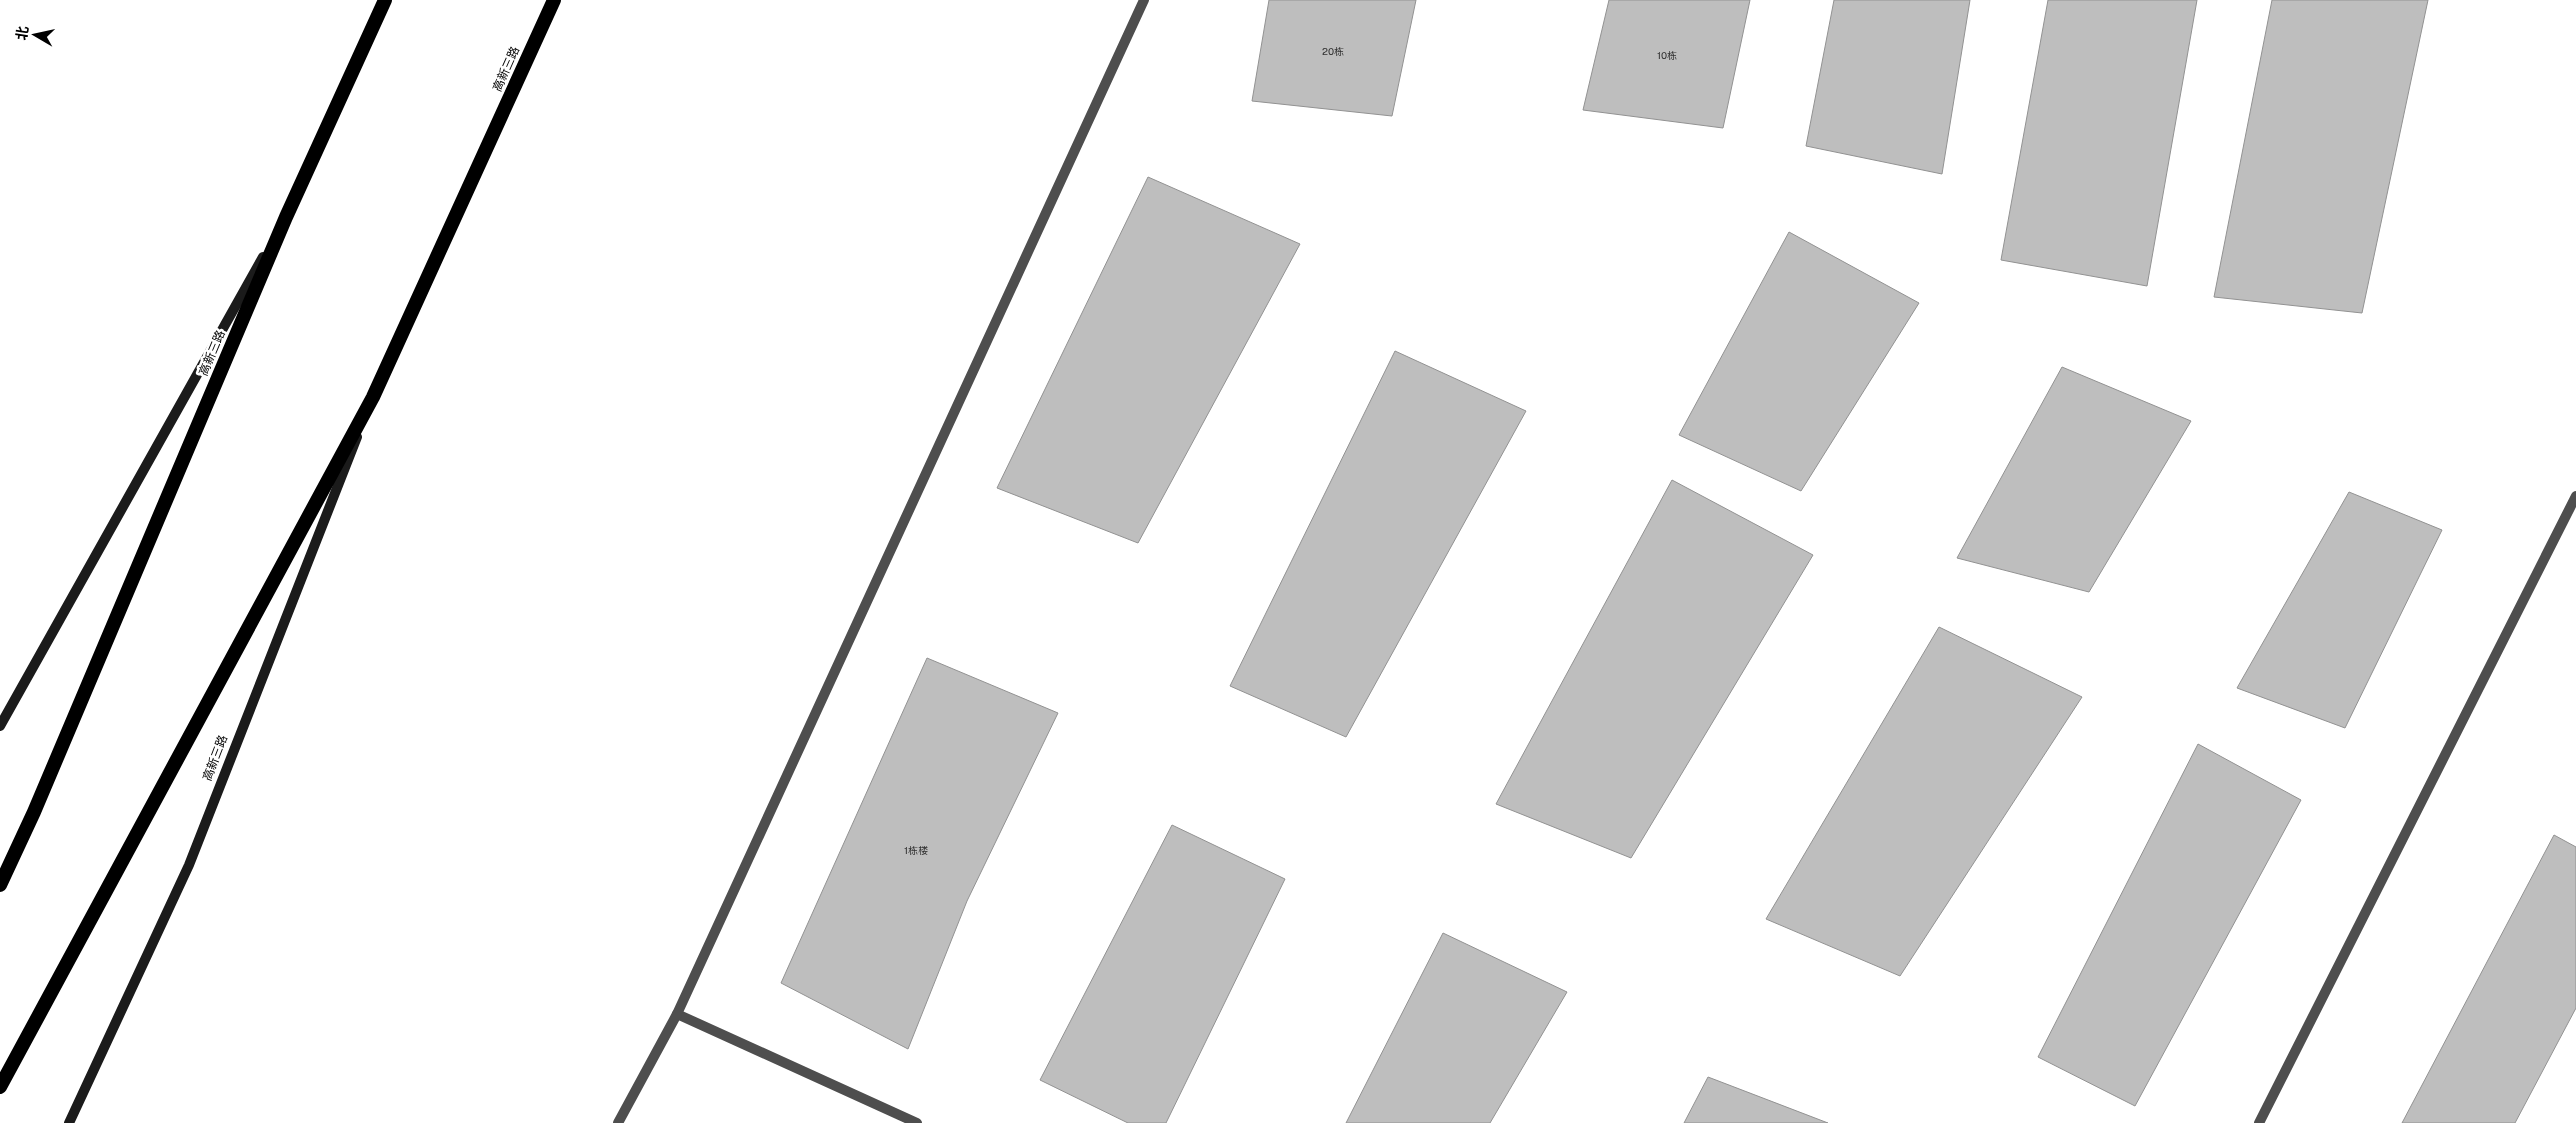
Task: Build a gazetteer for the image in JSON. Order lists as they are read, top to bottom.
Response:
{
  "streets": {
    "highway": ["高新三路"]
  },
  "house_numbers": ["20栋", "10栋", "1栋楼"],
  "north": "left"
}
